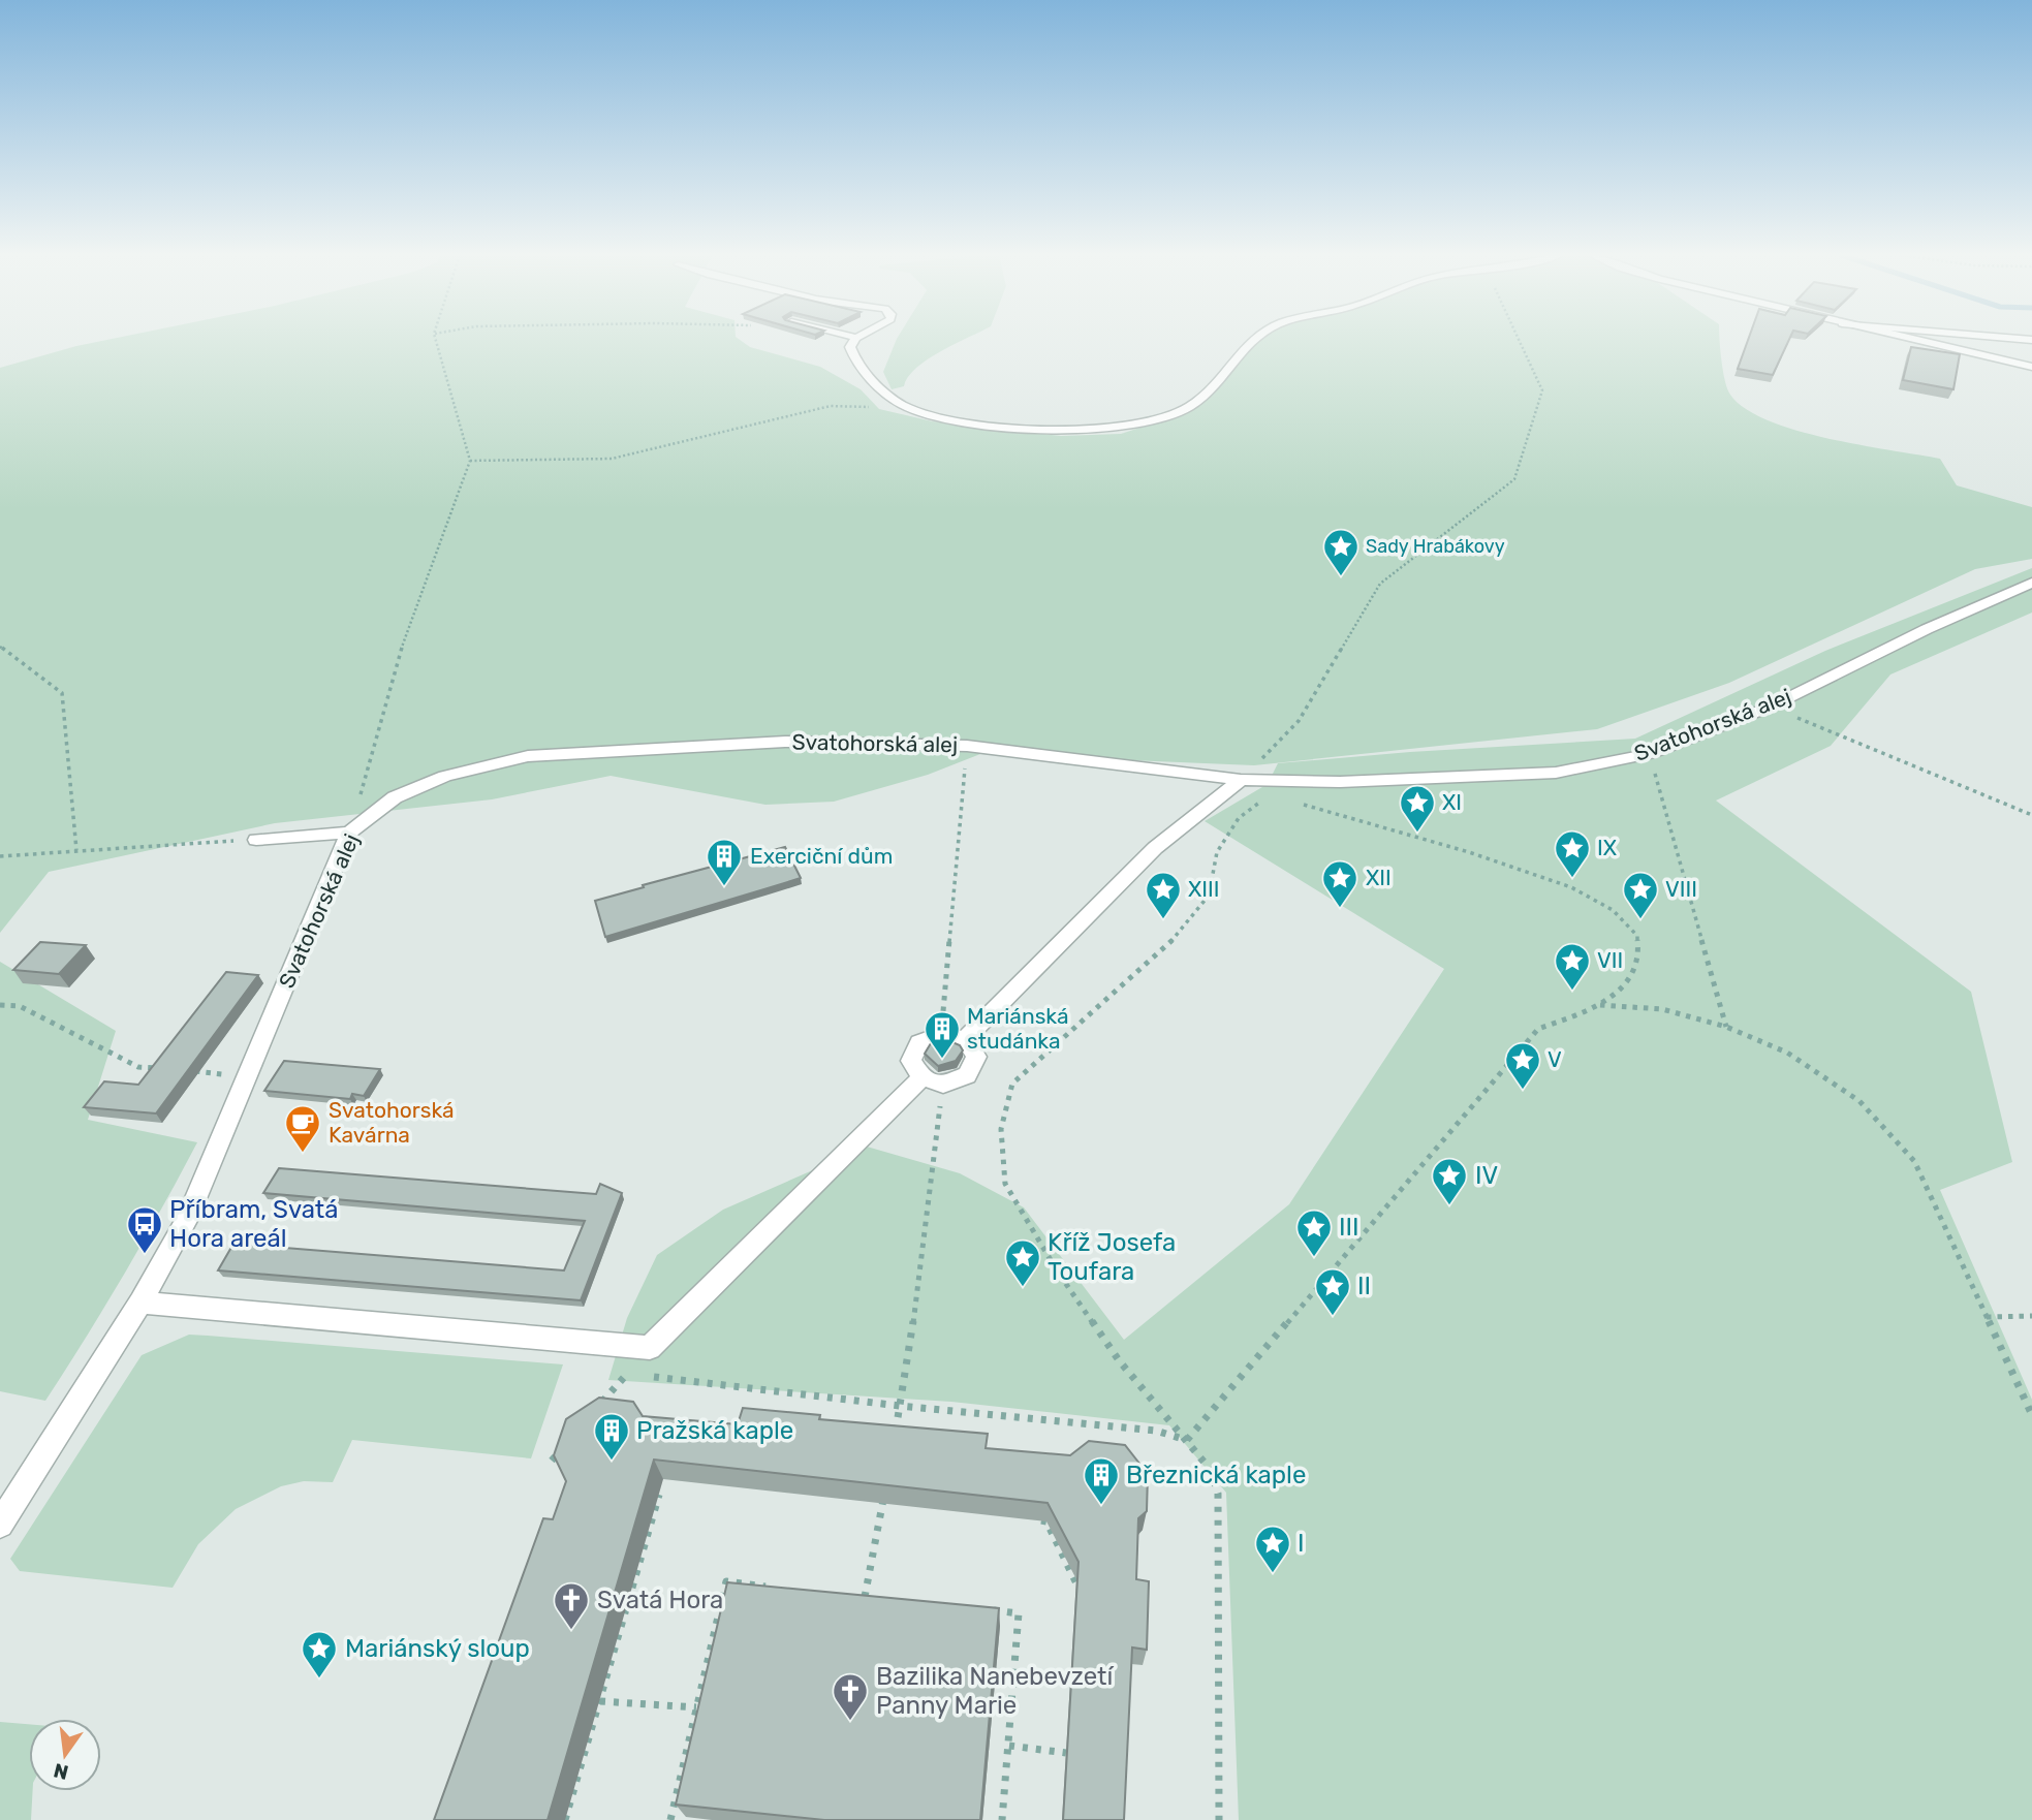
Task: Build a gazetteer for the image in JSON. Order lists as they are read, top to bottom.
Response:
{
  "streets": {
    "lane": ["Svatohorská alej"]
  },
  "places": {
    "place": [
      "Sady Hrabákovy",
      "XI",
      "IX",
      "XII",
      "XIII",
      "VIII",
      "VII",
      "V",
      "IV",
      "III",
      "Kříž Josefa Toufara",
      "II",
      "I",
      "Mariánský sloup"
    ],
    "building": [
      "Exerciční dům",
      "Mariánská studánka",
      "Pražská kaple",
      "Březnická kaple"
    ],
    "cafe": ["Svatohorská Kavárna"],
    "bus stop": ["Příbram, Svatá Hora areál"],
    "church": ["Svatá Hora", "Bazilika Nanebevzetí Panny Marie"]
  },
  "north": "bottom"
}
